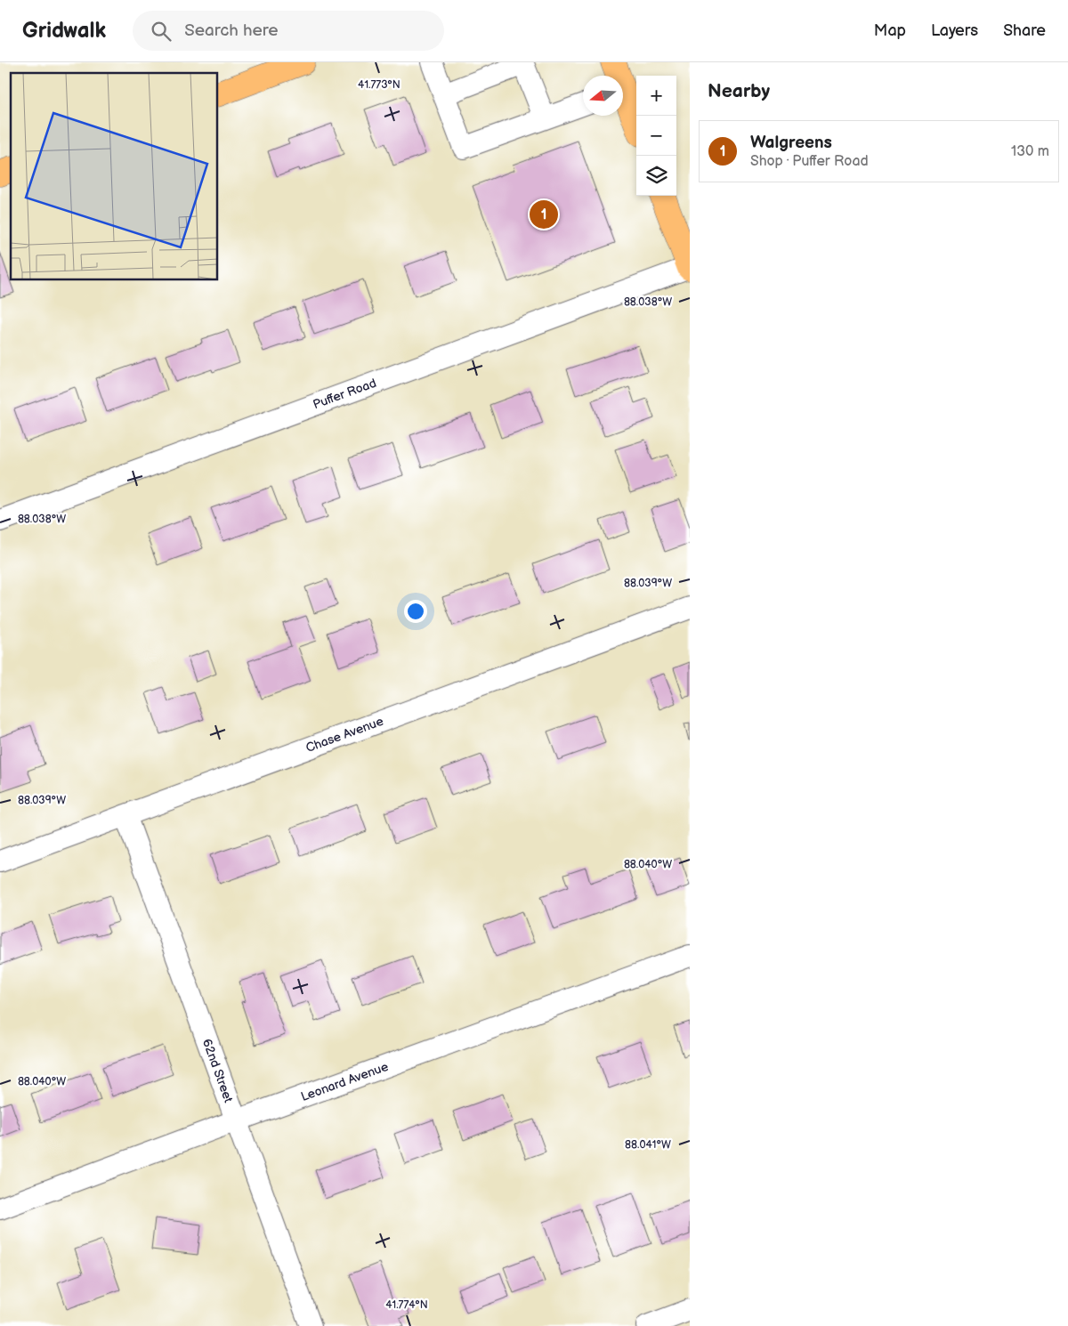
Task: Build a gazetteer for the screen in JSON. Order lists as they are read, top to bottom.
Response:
{
  "streets": {
    "street": [
      "Puffer Road",
      "Chase Avenue",
      "62nd Street",
      "Leonard Avenue"
    ]
  },
  "crossings": [
    ["Chase Avenue", "62nd Street"],
    ["62nd Street", "Leonard Avenue"]
  ],
  "north": "left",
  "page": {
    "header": "Gridwalk",
    "search": "Search here",
    "nav": ["Map", "Layers", "Share"],
    "heading": "Nearby",
    "map_buttons": ["+", "−"],
    "list": [
      {
        "mark": "1",
        "name": "Walgreens",
        "note": "Shop · Puffer Road",
        "value": "130 m"
      }
    ],
    "pins": "1"
  },
  "coordinates": [
    "41.773°N",
    "88.038°W",
    "88.039°W",
    "88.040°W",
    "88.041°W",
    "41.774°N"
  ]
}
